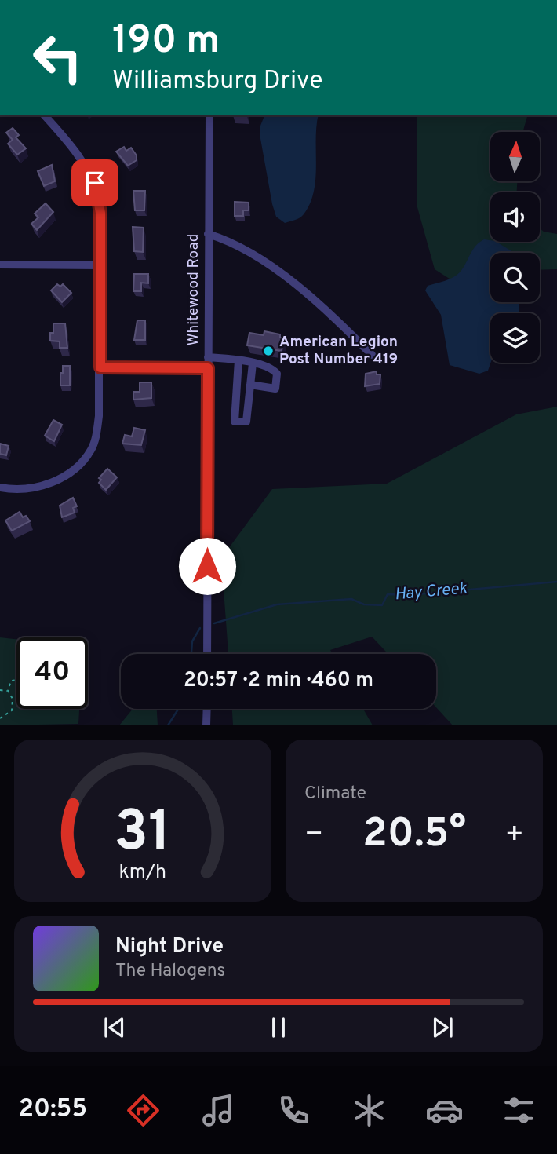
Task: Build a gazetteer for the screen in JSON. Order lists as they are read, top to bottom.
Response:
{
  "streets": {
    "street": ["Whitewood Road"]
  },
  "water": ["Hay Creek"],
  "places": ["American Legion Post Number 419"],
  "north": "top",
  "page": {
    "turn": ["190 m", "Williamsburg Drive"],
    "limit": "40",
    "trip": "20:57 · 2 min · 460 m",
    "tile": "Climate",
    "heat": ["−", "20.5°", "+"],
    "song": ["Night Drive", "The Halogens"],
    "tabs": "20:55",
    "gauge": ["31", "km/h"]
  }
}
